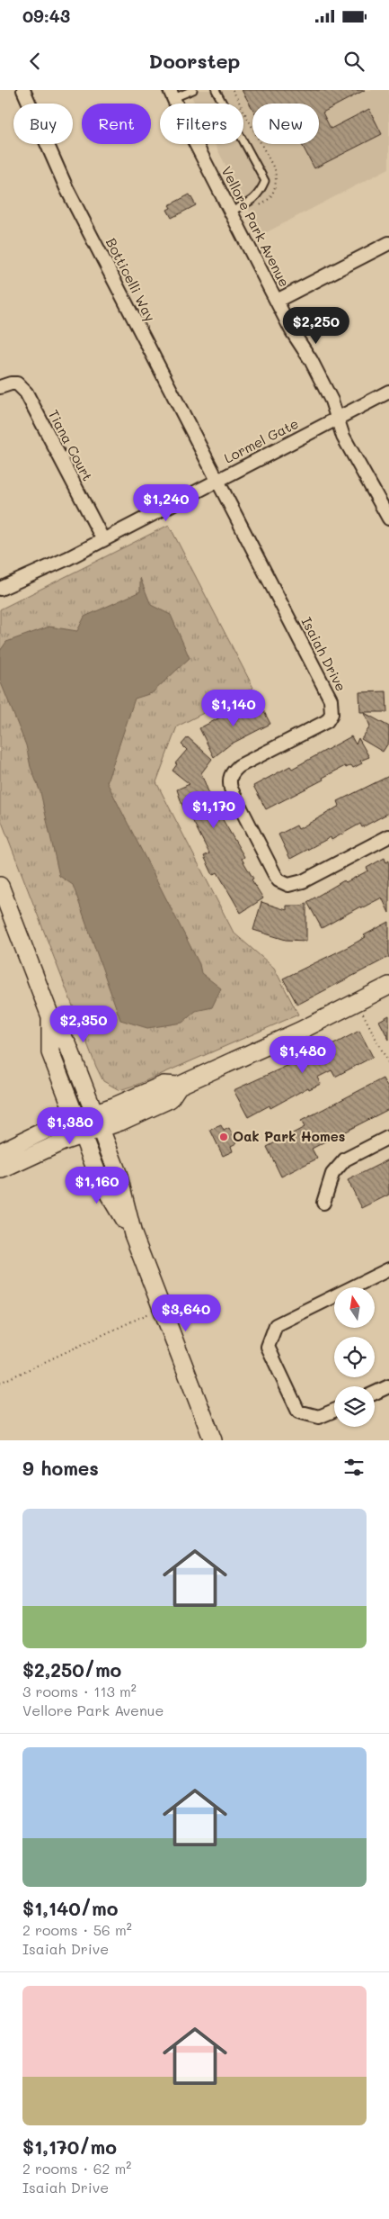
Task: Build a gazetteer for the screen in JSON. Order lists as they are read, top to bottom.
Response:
{
  "streets": {
    "street": [
      "Vellore Park Avenue",
      "Botticelli Way",
      "Lormel Gate",
      "Tiana Court",
      "Isaiah Drive"
    ]
  },
  "crossings": [
    ["Vellore Park Avenue", "Lormel Gate"],
    ["Botticelli Way", "Lormel Gate"],
    ["Botticelli Way", "Isaiah Drive"],
    ["Lormel Gate", "Tiana Court"],
    ["Lormel Gate", "Isaiah Drive"]
  ],
  "places": ["Oak Park Homes"],
  "north": "top",
  "page": {
    "status": "09:43",
    "header": "Doorstep",
    "chip": [
      "Buy",
      "Rent",
      "Filters",
      "New"
    ],
    "price": [
      "$2,250",
      "$1,240",
      "$1,140",
      "$1,170",
      "$2,350",
      "$1,480",
      "$1,380",
      "$1,160",
      "$3,640"
    ],
    "heading": "9 homes",
    "list": [
      {
        "name": "$2,250/mo",
        "note": "3 rooms · 113 m² · Vellore Park Avenue"
      },
      {
        "name": "$1,140/mo",
        "note": "2 rooms · 56 m² · Isaiah Drive"
      },
      {
        "name": "$1,170/mo",
        "note": "2 rooms · 62 m² · Isaiah Drive"
      }
    ]
  }
}
